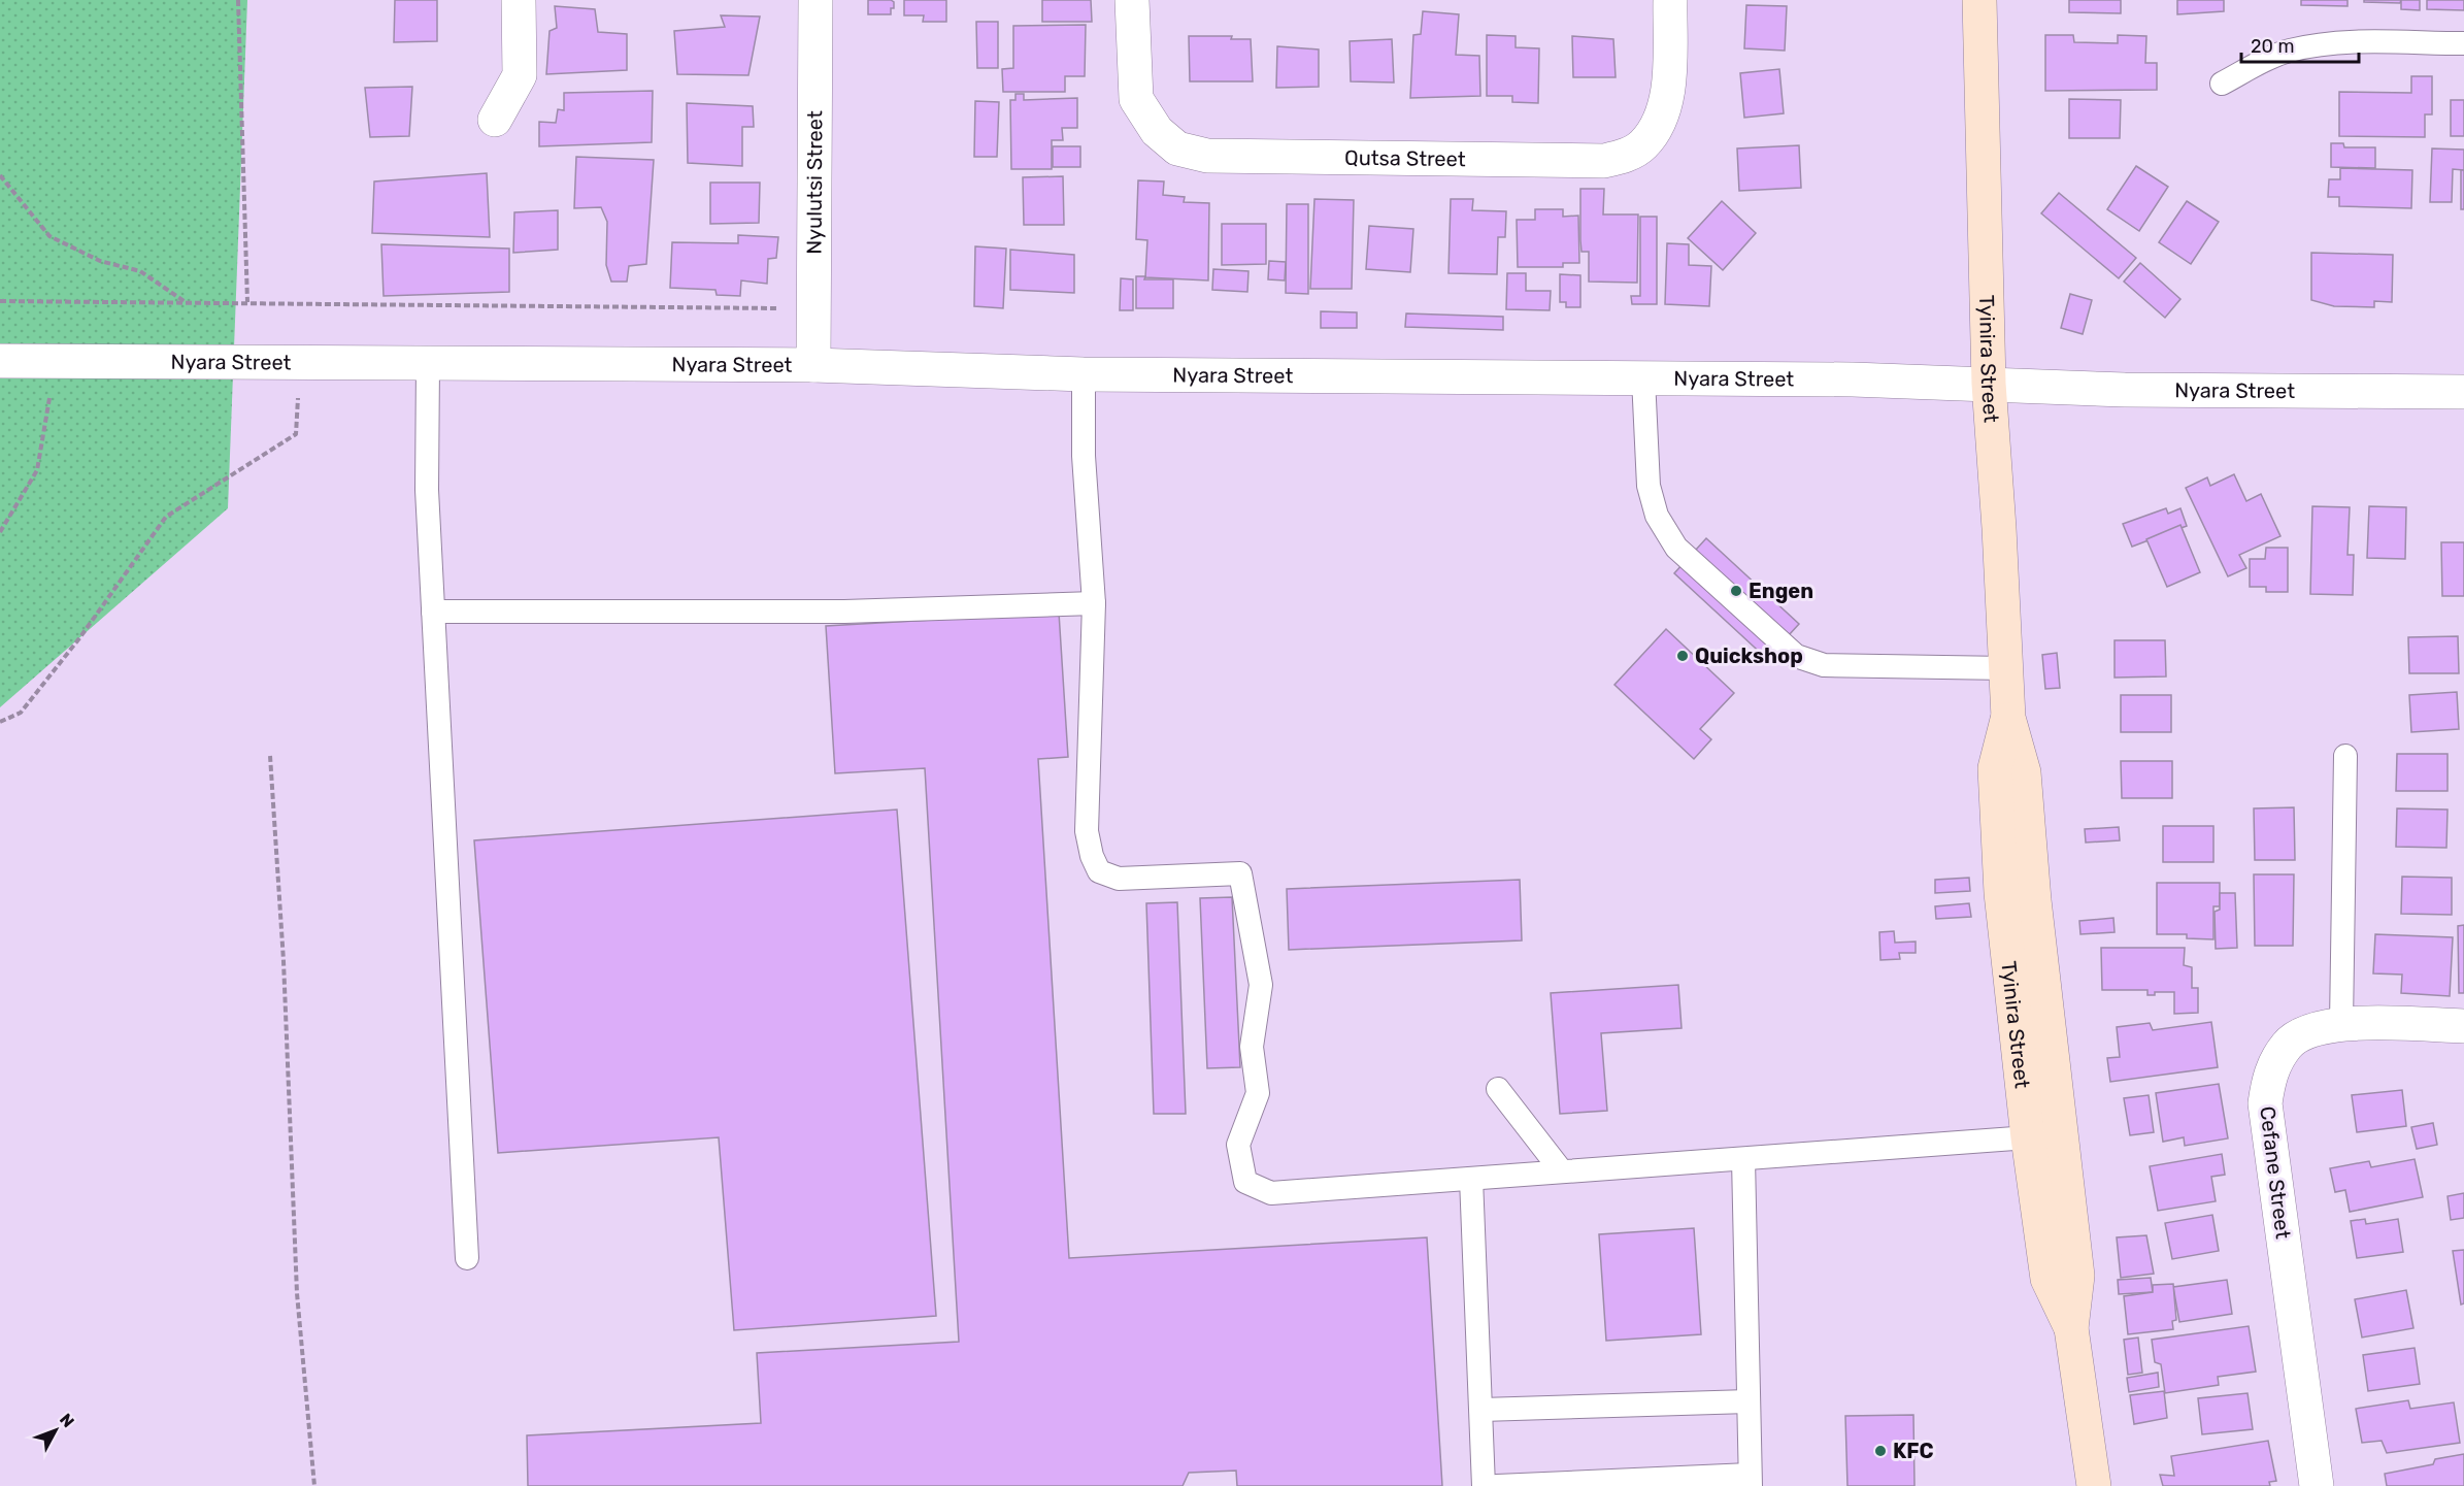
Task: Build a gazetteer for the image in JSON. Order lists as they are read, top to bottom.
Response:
{
  "streets": {
    "street": [
      "Qutsa Street",
      "Nyulutsi Street",
      "Tyinira Street",
      "Nyara Street",
      "Cefane Street"
    ]
  },
  "crossings": [
    ["Nyulutsi Street", "Nyara Street"],
    ["Tyinira Street", "Nyara Street"]
  ],
  "places": ["Engen", "Quickshop", "KFC"],
  "scale_bar": "20 m",
  "north": "top right"
}
